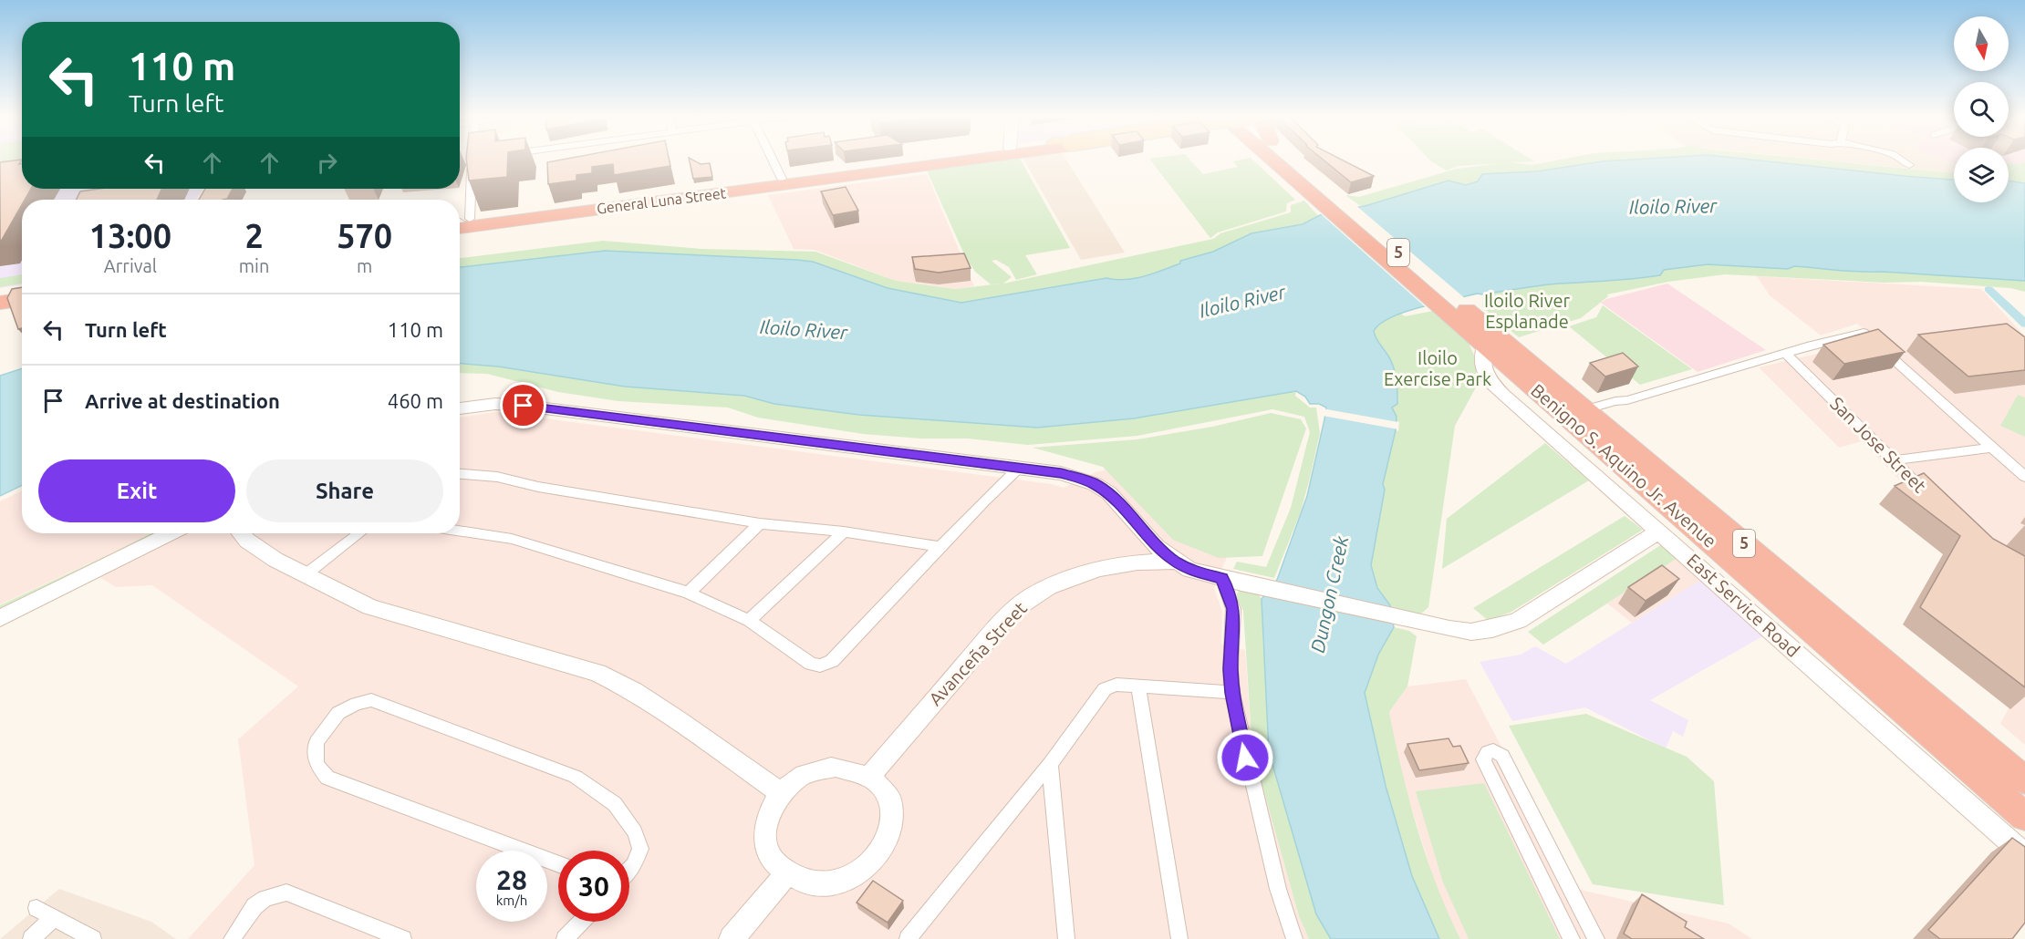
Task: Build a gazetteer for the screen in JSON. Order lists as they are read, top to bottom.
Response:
{
  "streets": {
    "highway": ["General Luna Street", "5", "Benigno S. Aquino Jr. Avenue"],
    "main road": ["East Service Road", "Avanceña Street"],
    "street": ["San Jose Street"]
  },
  "crossings": [
    ["Benigno S. Aquino Jr. Avenue", "East Service Road"]
  ],
  "water": ["Iloilo River", "Dungon Creek"],
  "parks": ["Iloilo River Esplanade", "Iloilo Exercise Park"],
  "north": "bottom",
  "page": {
    "turn": ["110 m", "Turn left"],
    "eta": [
      "13:00",
      "Arrival",
      "2",
      "min",
      "570",
      "m"
    ],
    "list": [
      {
        "name": "Turn left",
        "value": "110 m"
      },
      {
        "name": "Arrive at destination",
        "value": "460 m"
      }
    ],
    "buttons": ["Exit", "Share"],
    "speed": "28 km/h",
    "limit": "30"
  }
}
